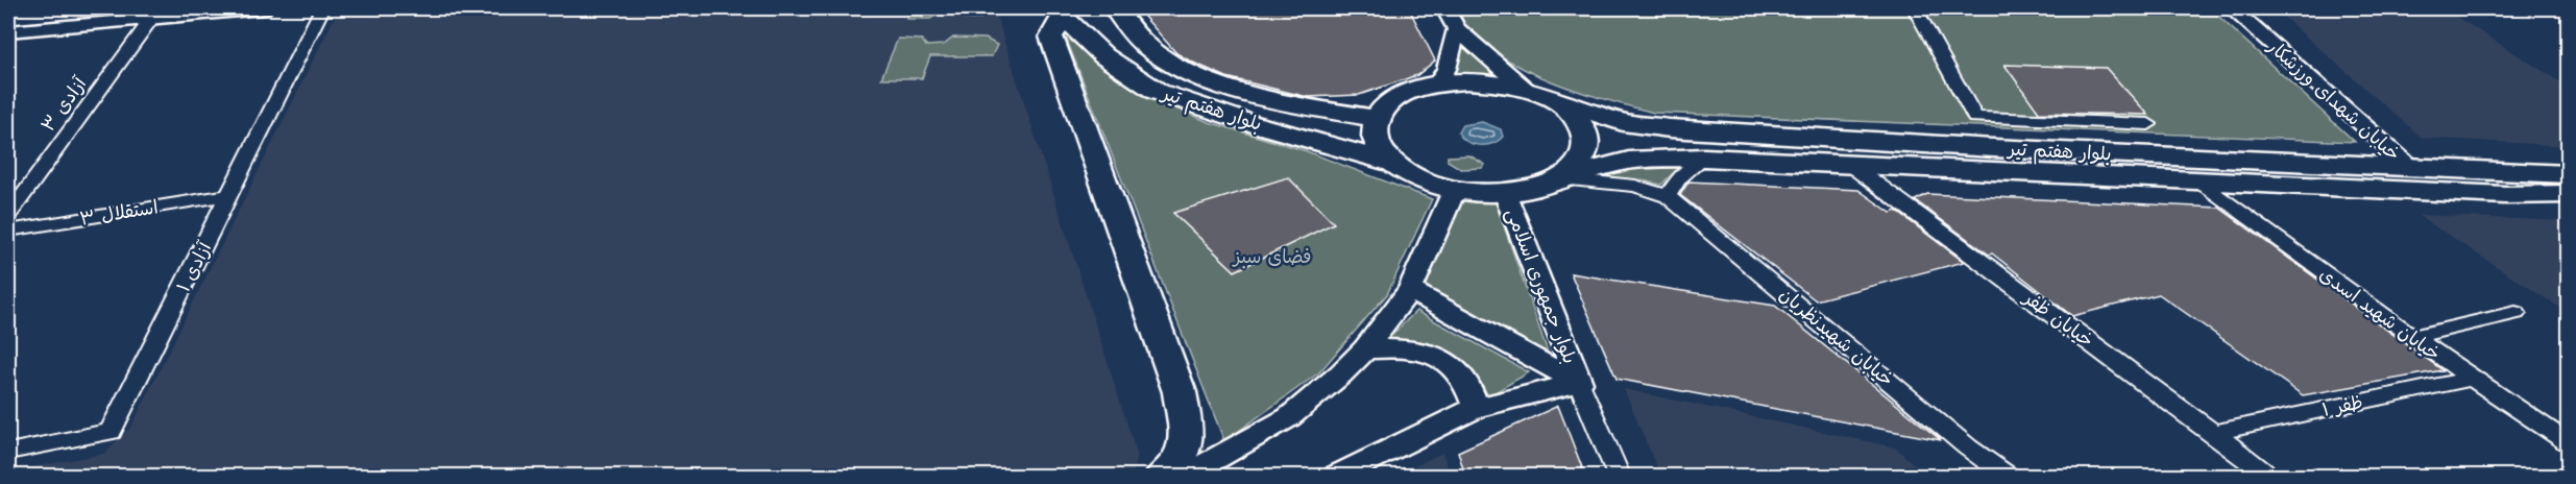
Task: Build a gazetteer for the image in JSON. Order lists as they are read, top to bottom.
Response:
{
  "streets": {
    "main road": ["بلوار هفتم تیر"],
    "street": [
      "خیابان شهدای ورزشکار",
      "آزادی ۳",
      "استقلال ۳",
      "آزادی ۱",
      "بلوار جمهوری اسلامی",
      "خیابان شهید اسدی",
      "خیابان ظفر",
      "خیابان شهیدنظریان",
      "ظفر ۱"
    ]
  },
  "crossings": [
    ["خیابان شهدای ورزشکار", "بلوار هفتم تیر"],
    ["بلوار هفتم تیر", "بلوار جمهوری اسلامی"],
    ["بلوار هفتم تیر", "خیابان شهید اسدی"],
    ["بلوار هفتم تیر", "خیابان ظفر"],
    ["استقلال ۳", "آزادی ۱"],
    ["خیابان شهید اسدی", "ظفر ۱"],
    ["خیابان ظفر", "ظفر ۱"]
  ],
  "parks": ["فضای سبز"]
}
